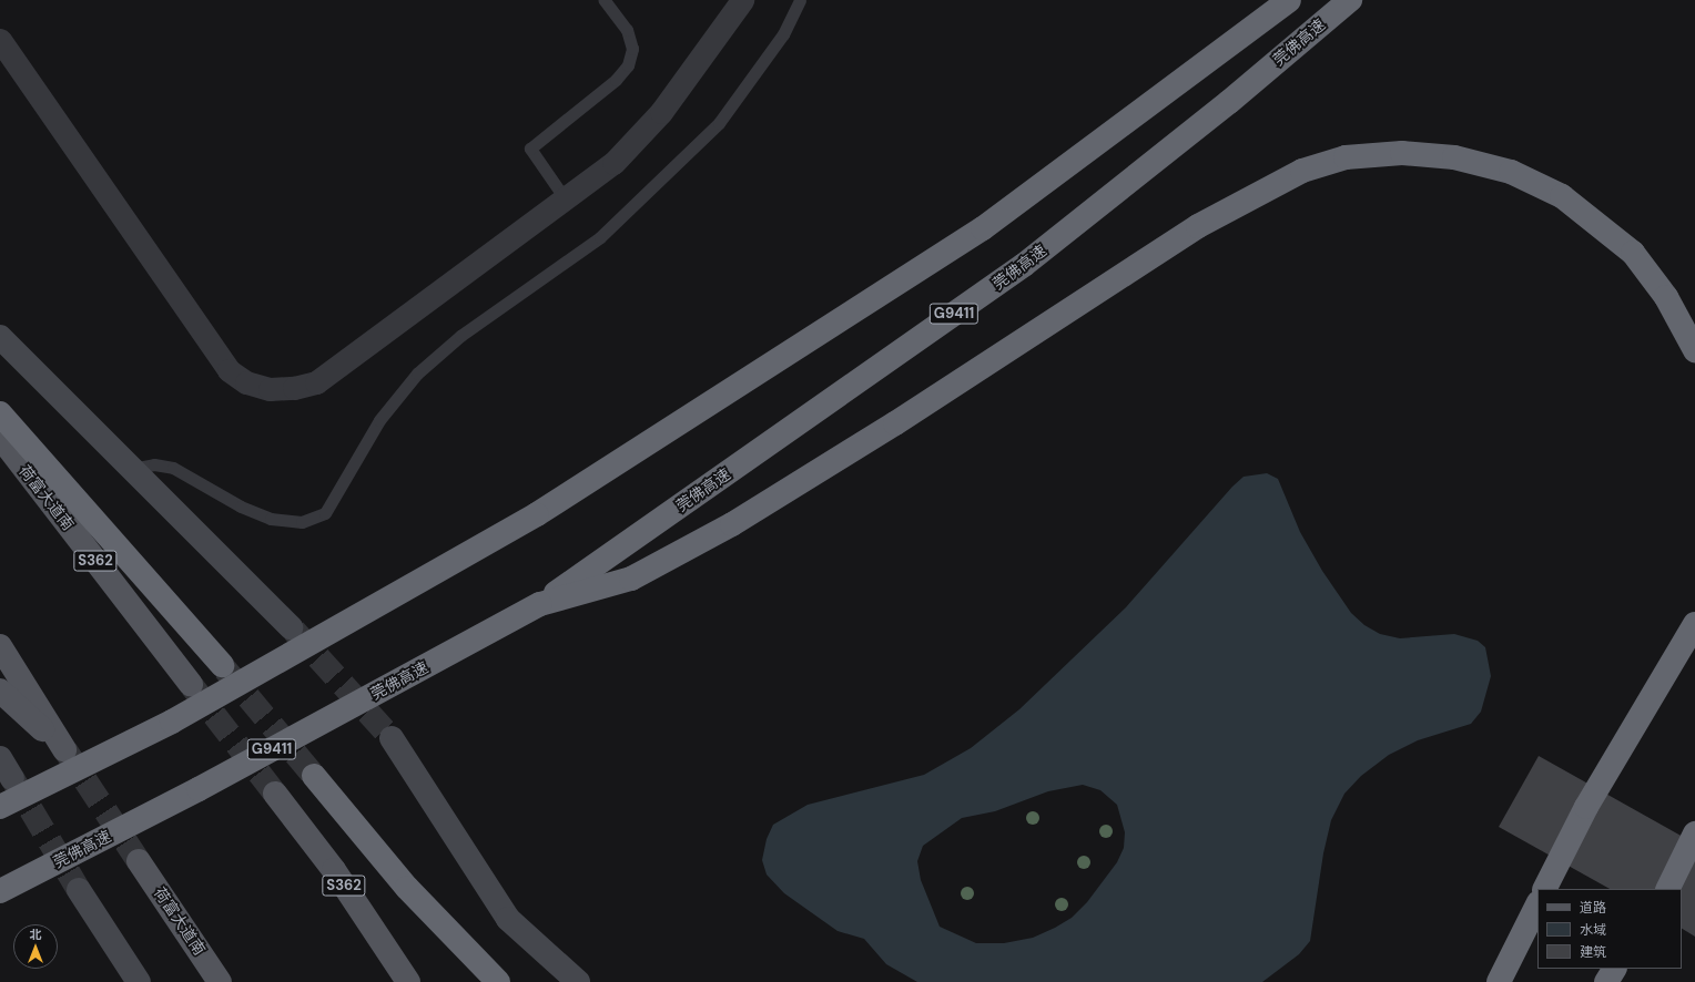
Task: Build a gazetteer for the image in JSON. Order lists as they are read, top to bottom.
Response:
{
  "streets": {
    "highway": ["莞佛高速", "G9411"],
    "main road": ["荷富大道南", "S362"]
  },
  "legend": ["道路", "水域", "建筑"],
  "north": "top"
}
